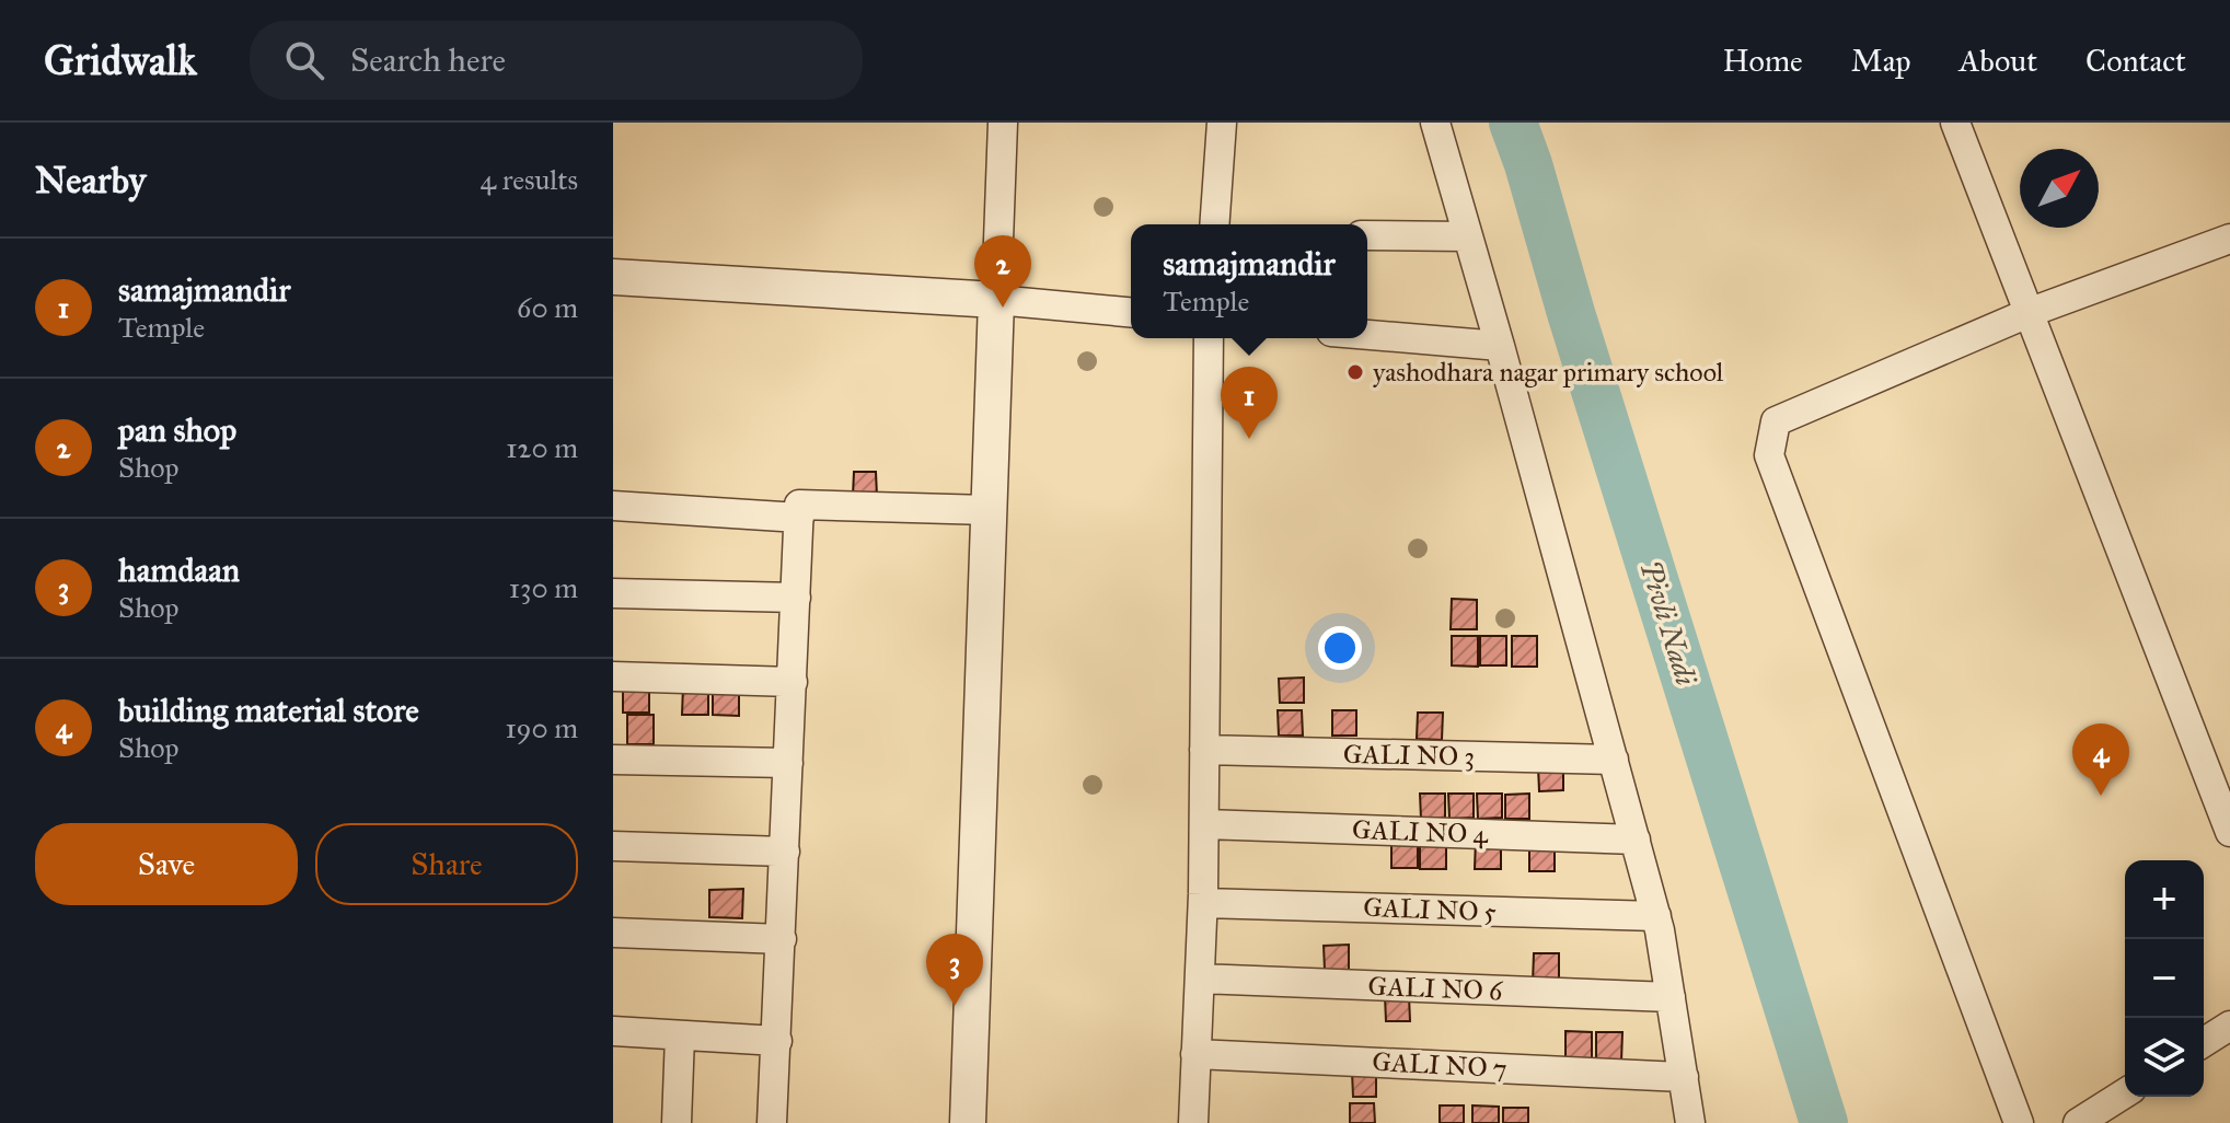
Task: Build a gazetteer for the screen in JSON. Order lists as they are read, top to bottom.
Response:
{
  "streets": {
    "street": [
      "GALI NO 3",
      "GALI NO 4",
      "GALI NO 5",
      "GALI NO 6",
      "GALI NO 7"
    ]
  },
  "water": ["Pivli Nadi"],
  "places": ["yashodhara nagar primary school"],
  "north": "top right",
  "page": {
    "header": "Gridwalk",
    "search": "Search here",
    "nav": [
      "Home",
      "Map",
      "About",
      "Contact"
    ],
    "heading": ["Nearby", "4 results"],
    "popup": ["samajmandir", "Temple"],
    "pins": [
      "2",
      "1",
      "4",
      "3"
    ],
    "list": [
      {
        "mark": "1",
        "name": "samajmandir",
        "note": "Temple",
        "value": "60 m"
      },
      {
        "mark": "2",
        "name": "pan shop",
        "note": "Shop",
        "value": "120 m"
      },
      {
        "mark": "3",
        "name": "hamdaan",
        "note": "Shop",
        "value": "130 m"
      },
      {
        "mark": "4",
        "name": "building material store",
        "note": "Shop",
        "value": "190 m"
      }
    ],
    "buttons": ["Save", "Share"],
    "map_buttons": ["+", "−"]
  }
}
